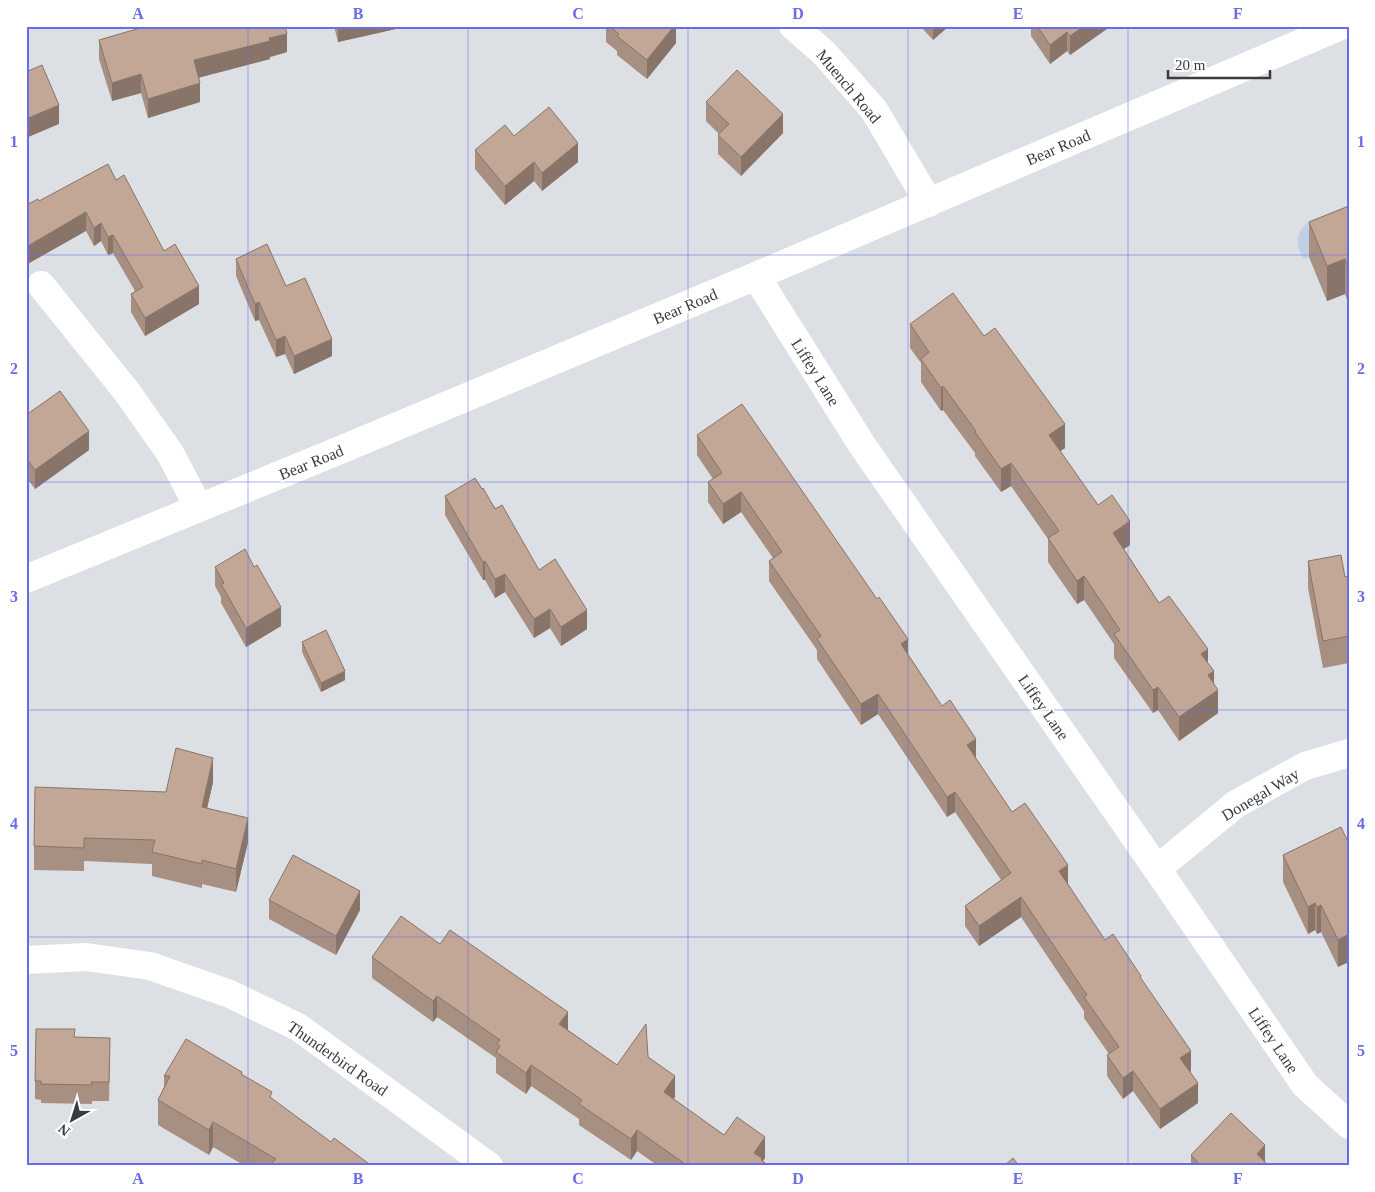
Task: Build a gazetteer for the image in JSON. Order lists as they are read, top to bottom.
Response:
{
  "streets": {
    "street": [
      "Muench Road",
      "Bear Road",
      "Liffey Lane",
      "Donegal Way",
      "Thunderbird Road"
    ]
  },
  "crossings": [
    ["Muench Road", "Bear Road"],
    ["Bear Road", "Liffey Lane"],
    ["Liffey Lane", "Donegal Way"]
  ],
  "scale_bar": "20 m",
  "north": "bottom left",
  "grid": {
    "columns": [
      "A",
      "B",
      "C",
      "D",
      "E",
      "F"
    ],
    "rows": [
      "1",
      "2",
      "3",
      "4",
      "5"
    ]
  }
}
